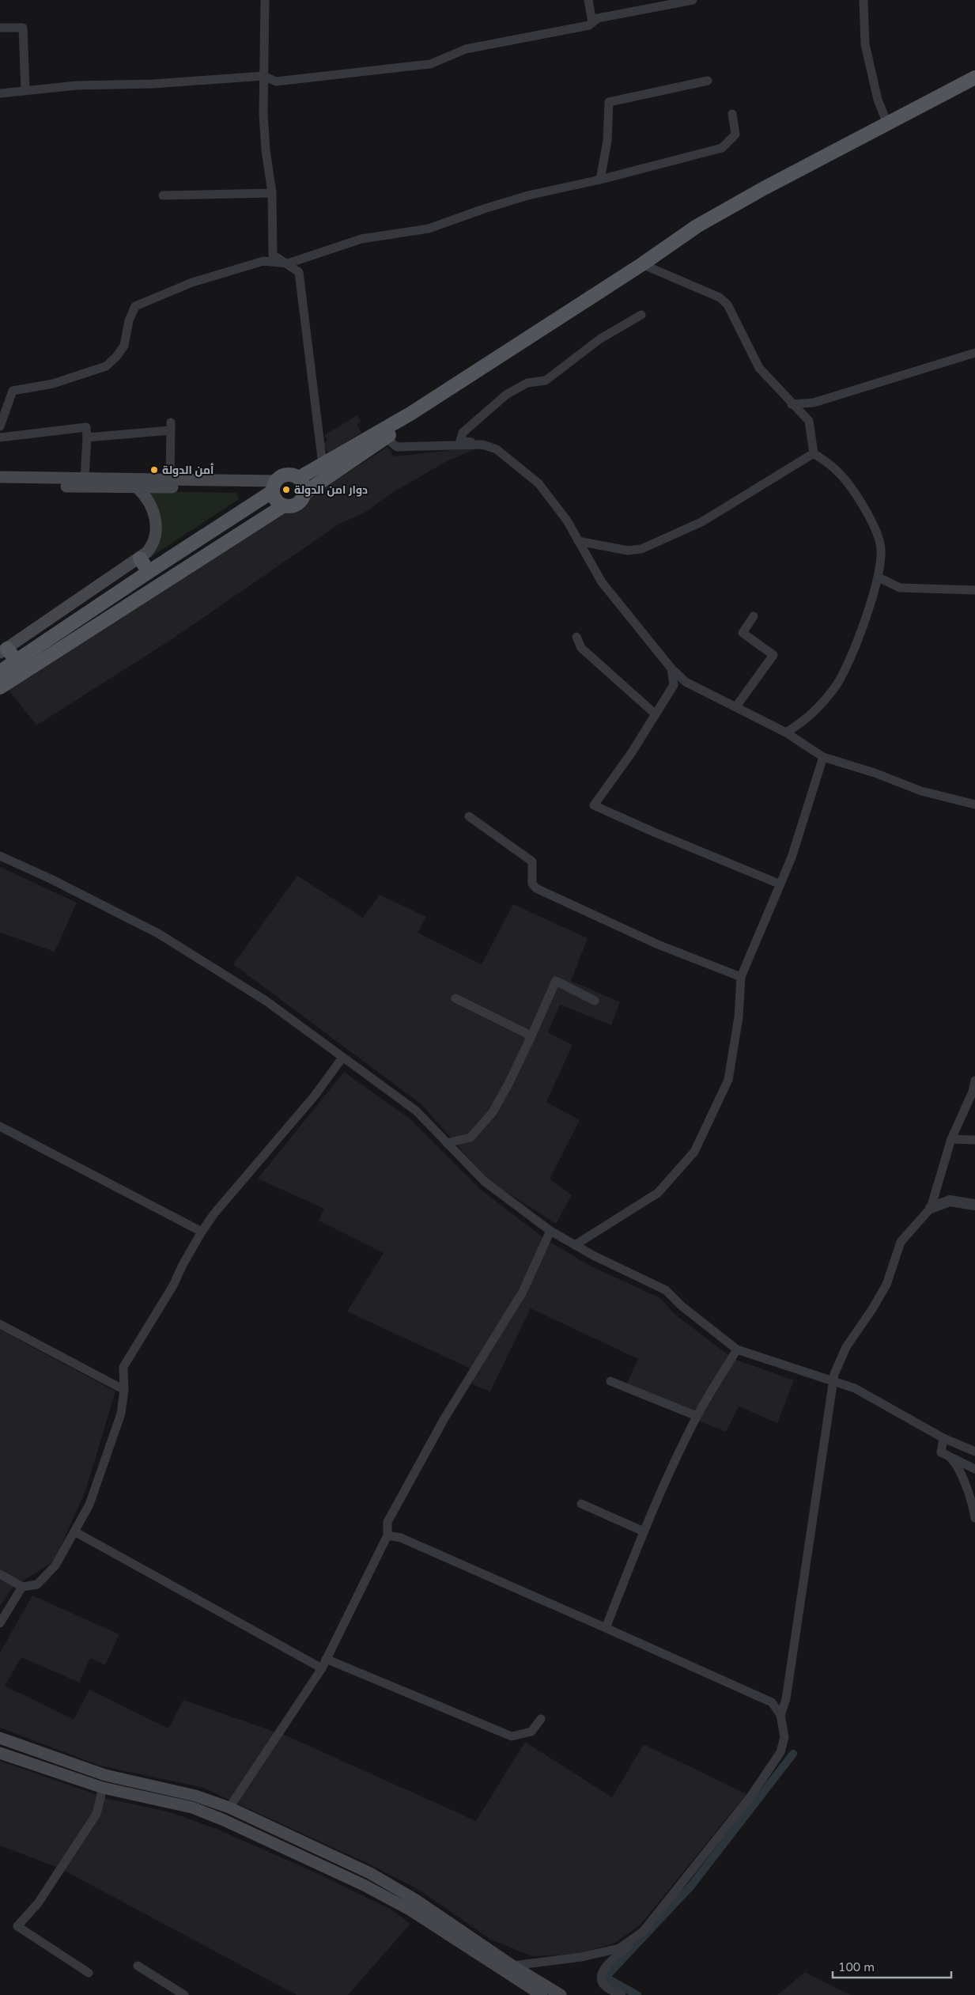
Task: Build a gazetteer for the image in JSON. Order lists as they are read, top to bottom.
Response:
{
  "places": ["أمن الدولة", "دوار امن الدولة"],
  "scale_bar": "100 m"
}
